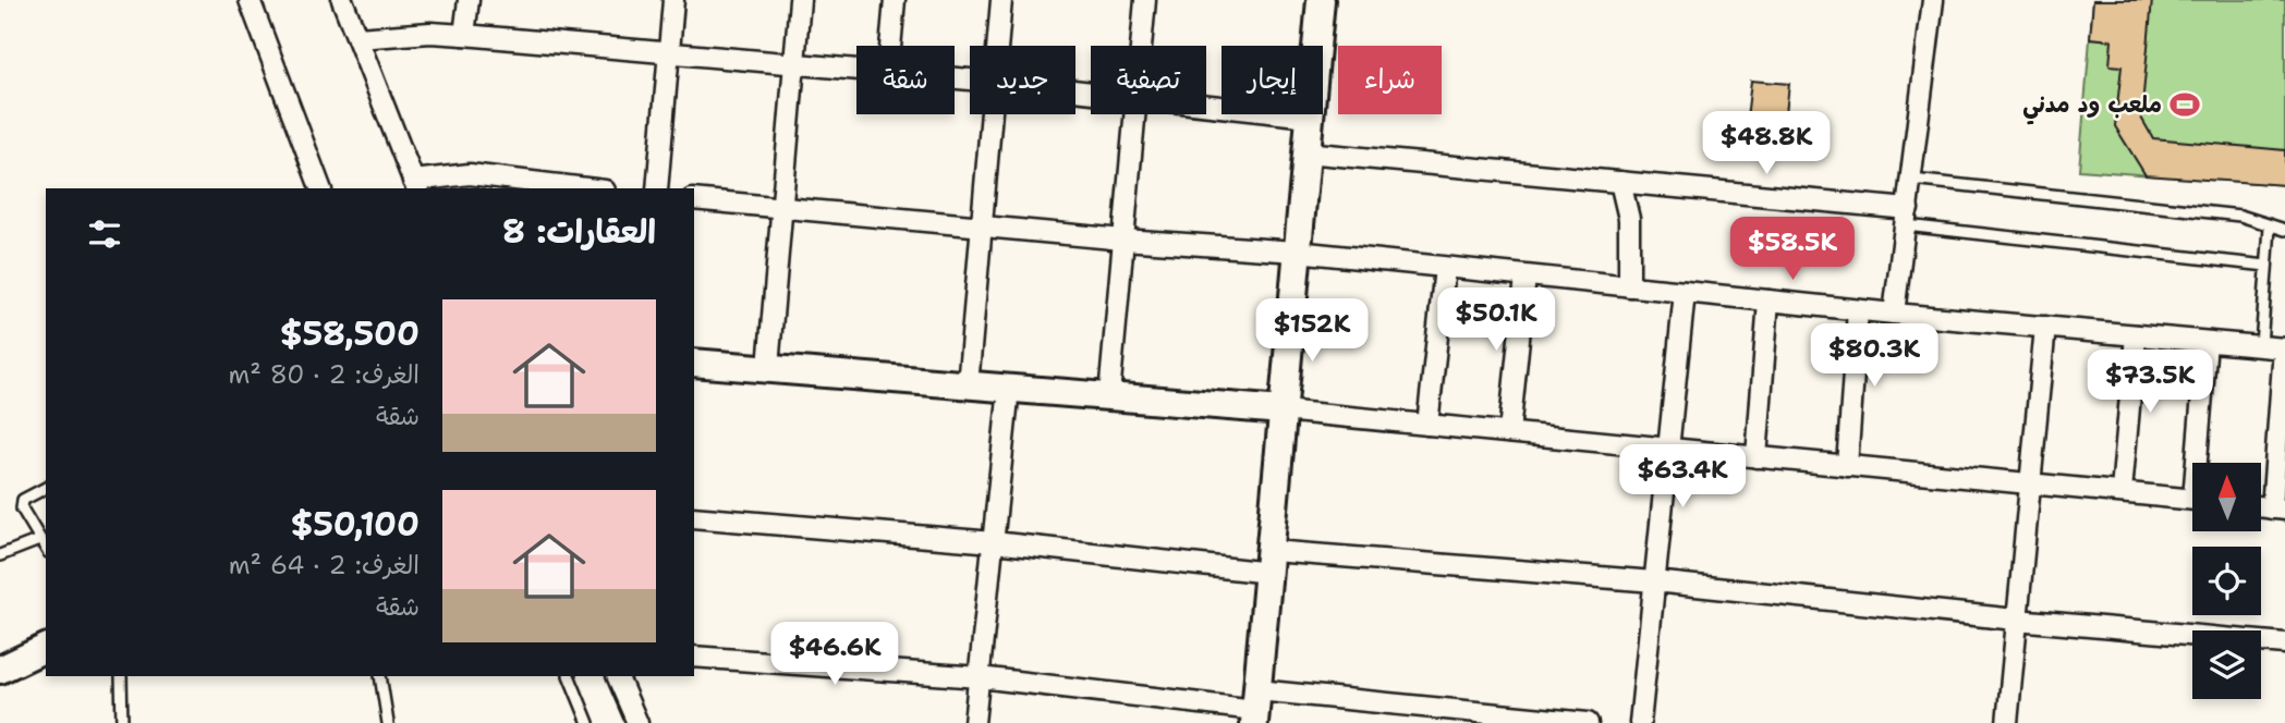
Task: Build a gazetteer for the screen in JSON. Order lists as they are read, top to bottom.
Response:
{
  "places": {
    "sports": ["ملعب ود مدني"]
  },
  "north": "top",
  "page": {
    "chip": [
      "شراء",
      "إيجار",
      "تصفية",
      "جديد",
      "شقة"
    ],
    "price": [
      "$48.8K",
      "$58.5K",
      "$50.1K",
      "$152K",
      "$80.3K",
      "$73.5K",
      "$63.4K",
      "$46.6K"
    ],
    "heading": "العقارات: 8",
    "list": [
      {
        "name": "$58,500",
        "note": "الغرف: 2 · 80 m² · شقة"
      },
      {
        "name": "$50,100",
        "note": "الغرف: 2 · 64 m² · شقة"
      }
    ]
  }
}
